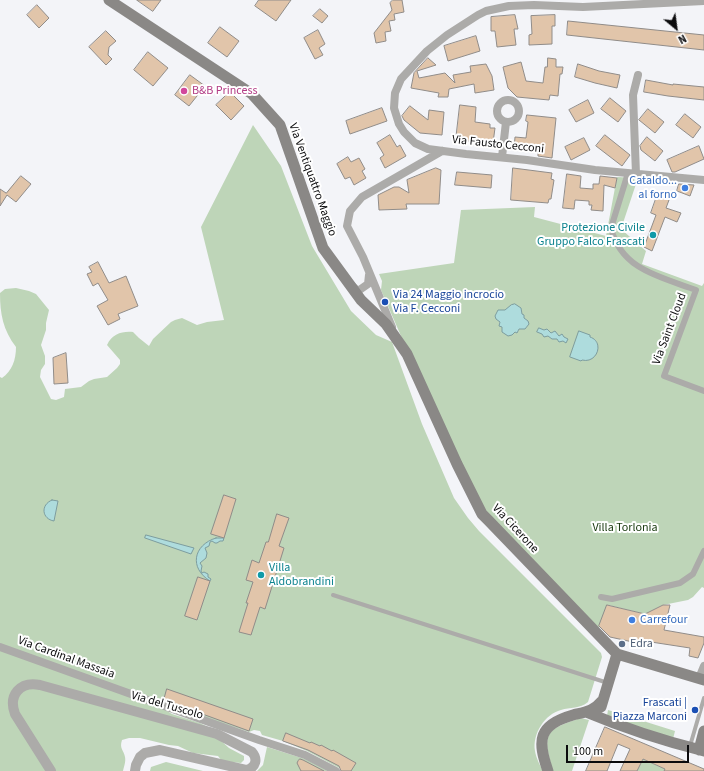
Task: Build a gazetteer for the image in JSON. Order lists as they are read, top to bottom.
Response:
{
  "streets": {
    "main road": ["Via Ventiquattro Maggio", "Via Cicerone"],
    "street": [
      "Via Fausto Cecconi",
      "Via Saint Cloud",
      "Via Cardinal Massaia",
      "Via del Tuscolo"
    ]
  },
  "crossings": [
    ["Via Fausto Cecconi", "Via Ventiquattro Maggio"],
    ["Via Fausto Cecconi", "Via Saint Cloud"],
    ["Via Ventiquattro Maggio", "Via Cicerone"]
  ],
  "parks": ["Villa Torlonia"],
  "places": [
    "B&B Princess",
    "Cataldo... al forno",
    "Protezione Civile Gruppo Falco Frascati",
    "Via 24 Maggio incrocio Via F. Cecconi",
    "Villa Aldobrandini",
    "Carrefour",
    "Edra",
    "Frascati | Piazza Marconi"
  ],
  "scale_bar": "100 m",
  "north": "bottom right"
}
